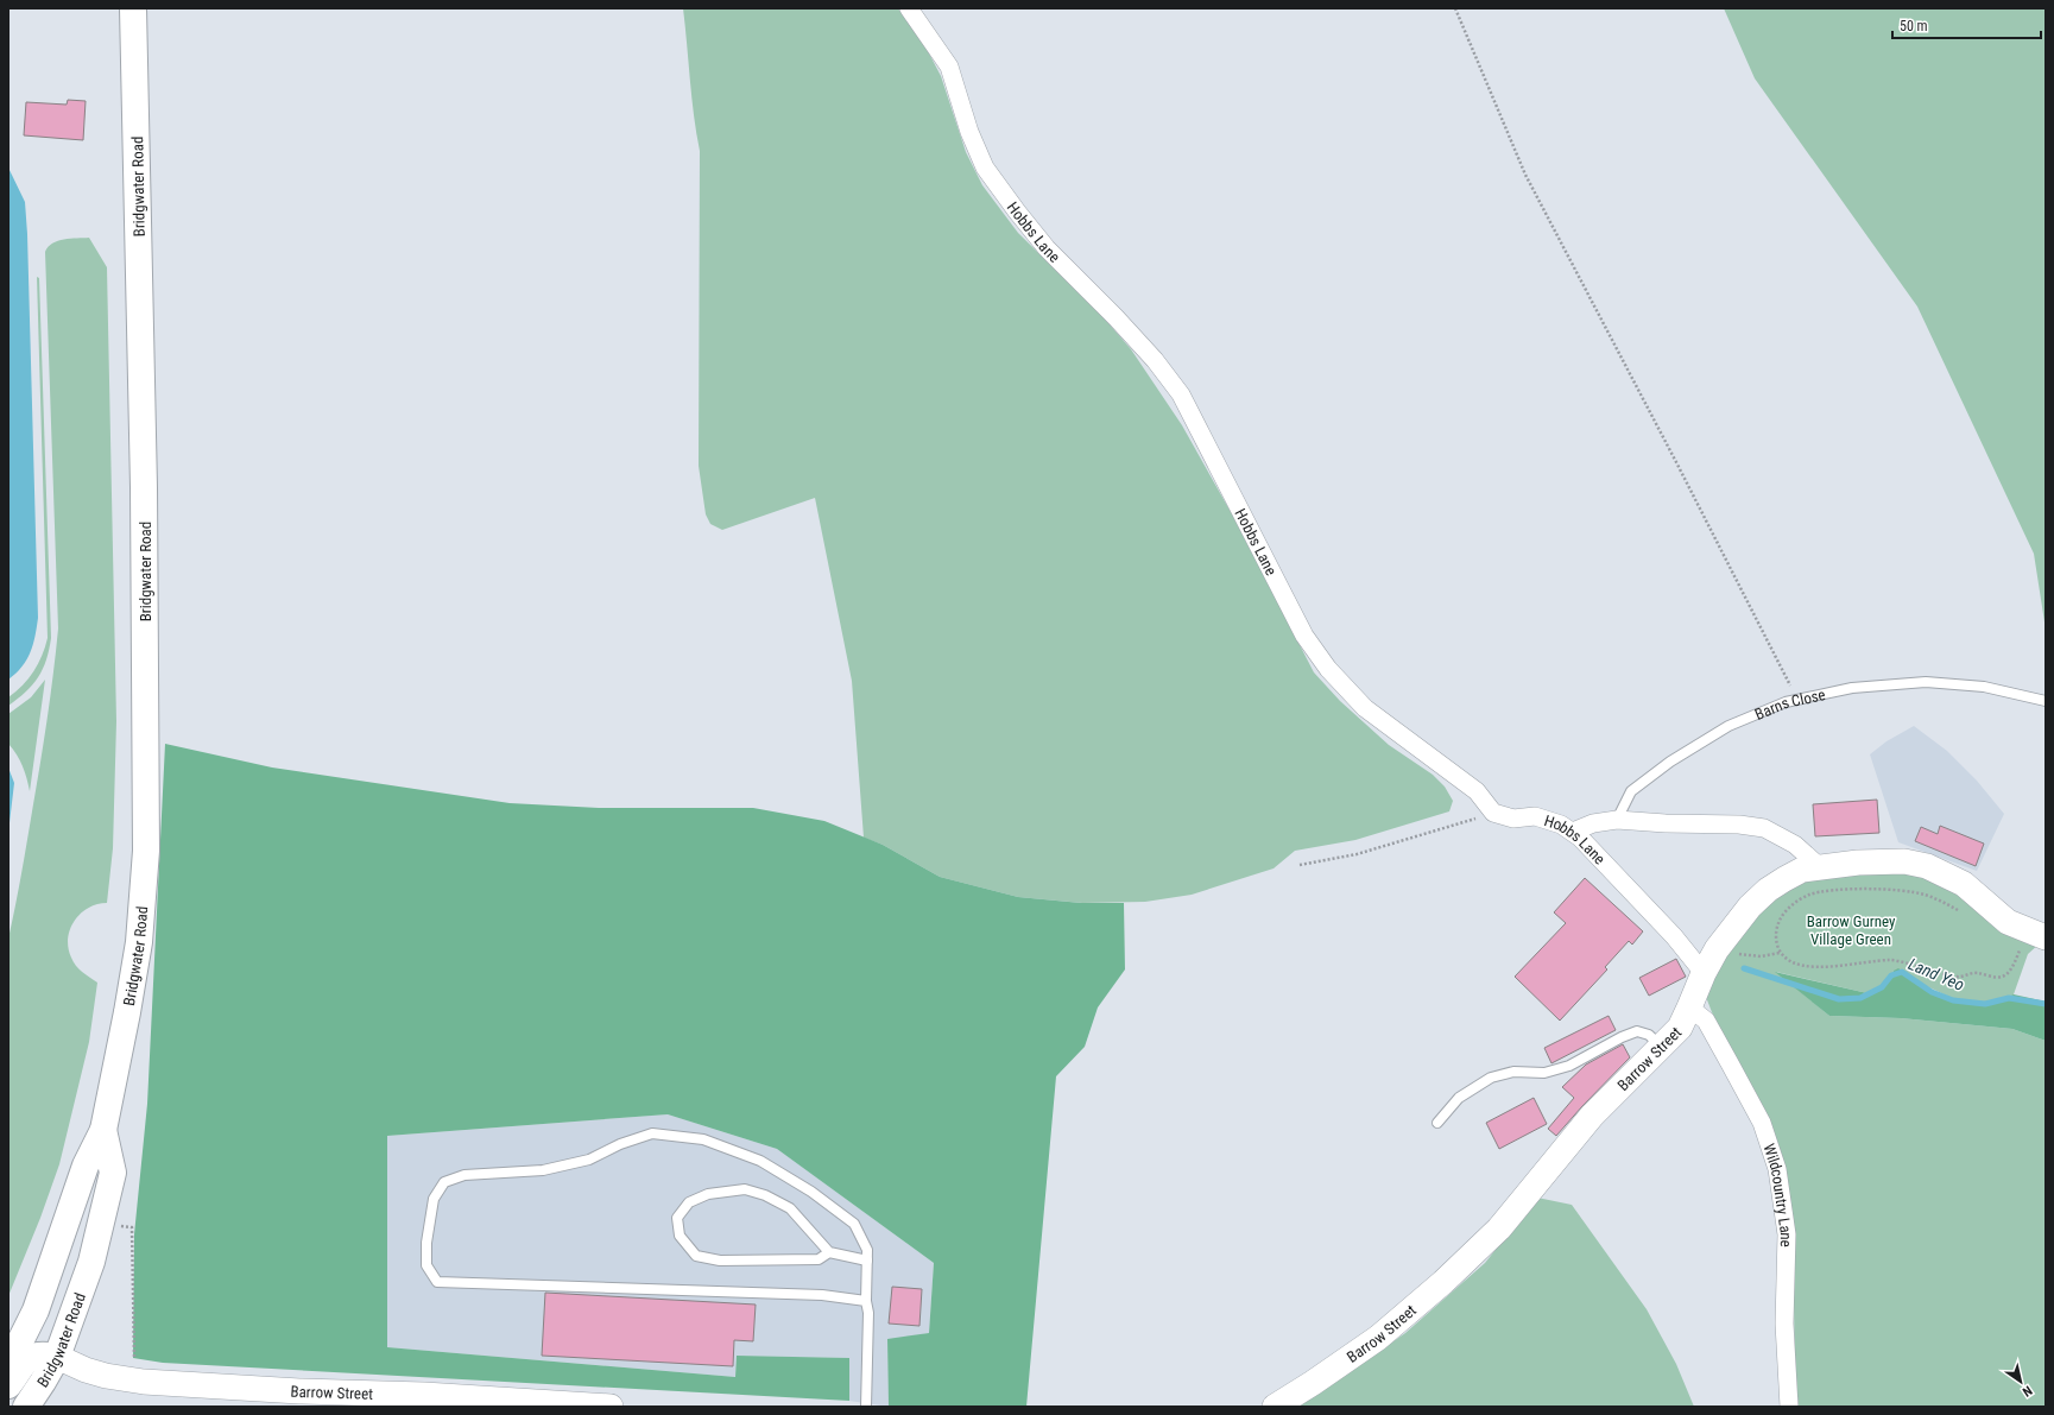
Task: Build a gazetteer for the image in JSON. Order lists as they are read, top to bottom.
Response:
{
  "streets": {
    "highway": ["Bridgwater Road"],
    "main road": ["Barrow Street"],
    "street": ["Hobbs Lane", "Wildcountry Lane"],
    "lane": ["Barns Close"]
  },
  "crossings": [
    ["Bridgwater Road", "Barrow Street"],
    ["Hobbs Lane", "Barrow Street"],
    ["Barrow Street", "Wildcountry Lane"]
  ],
  "water": ["Land Yeo"],
  "parks": ["Barrow Gurney Village Green"],
  "scale_bar": "50 m",
  "north": "bottom right"
}
